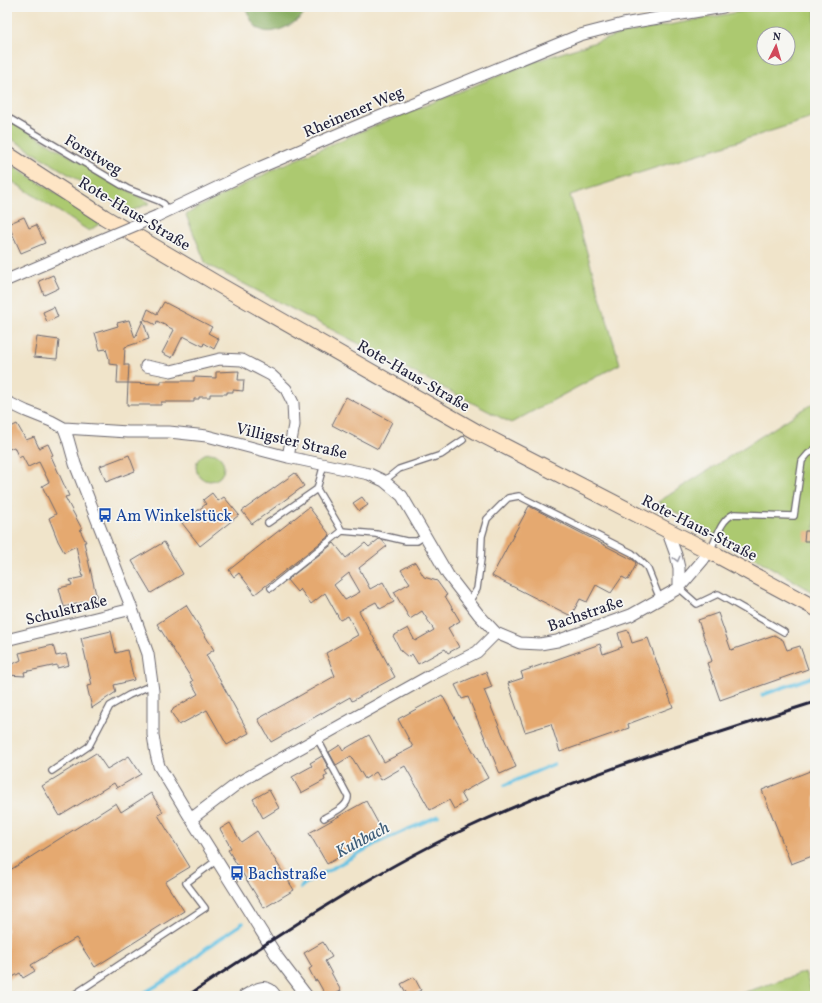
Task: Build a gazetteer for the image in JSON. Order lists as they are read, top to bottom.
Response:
{
  "streets": {
    "main road": ["Rote-Haus-Straße"],
    "street": [
      "Rheinener Weg",
      "Villigster Straße",
      "Schulstraße",
      "Bachstraße"
    ],
    "lane": ["Forstweg"]
  },
  "crossings": [
    ["Rheinener Weg", "Forstweg"],
    ["Rote-Haus-Straße", "Bachstraße"],
    ["Villigster Straße", "Bachstraße"]
  ],
  "water": ["Kuhbach"],
  "places": {
    "bus stop": ["Am Winkelstück", "Bachstraße"]
  },
  "north": "top"
}
